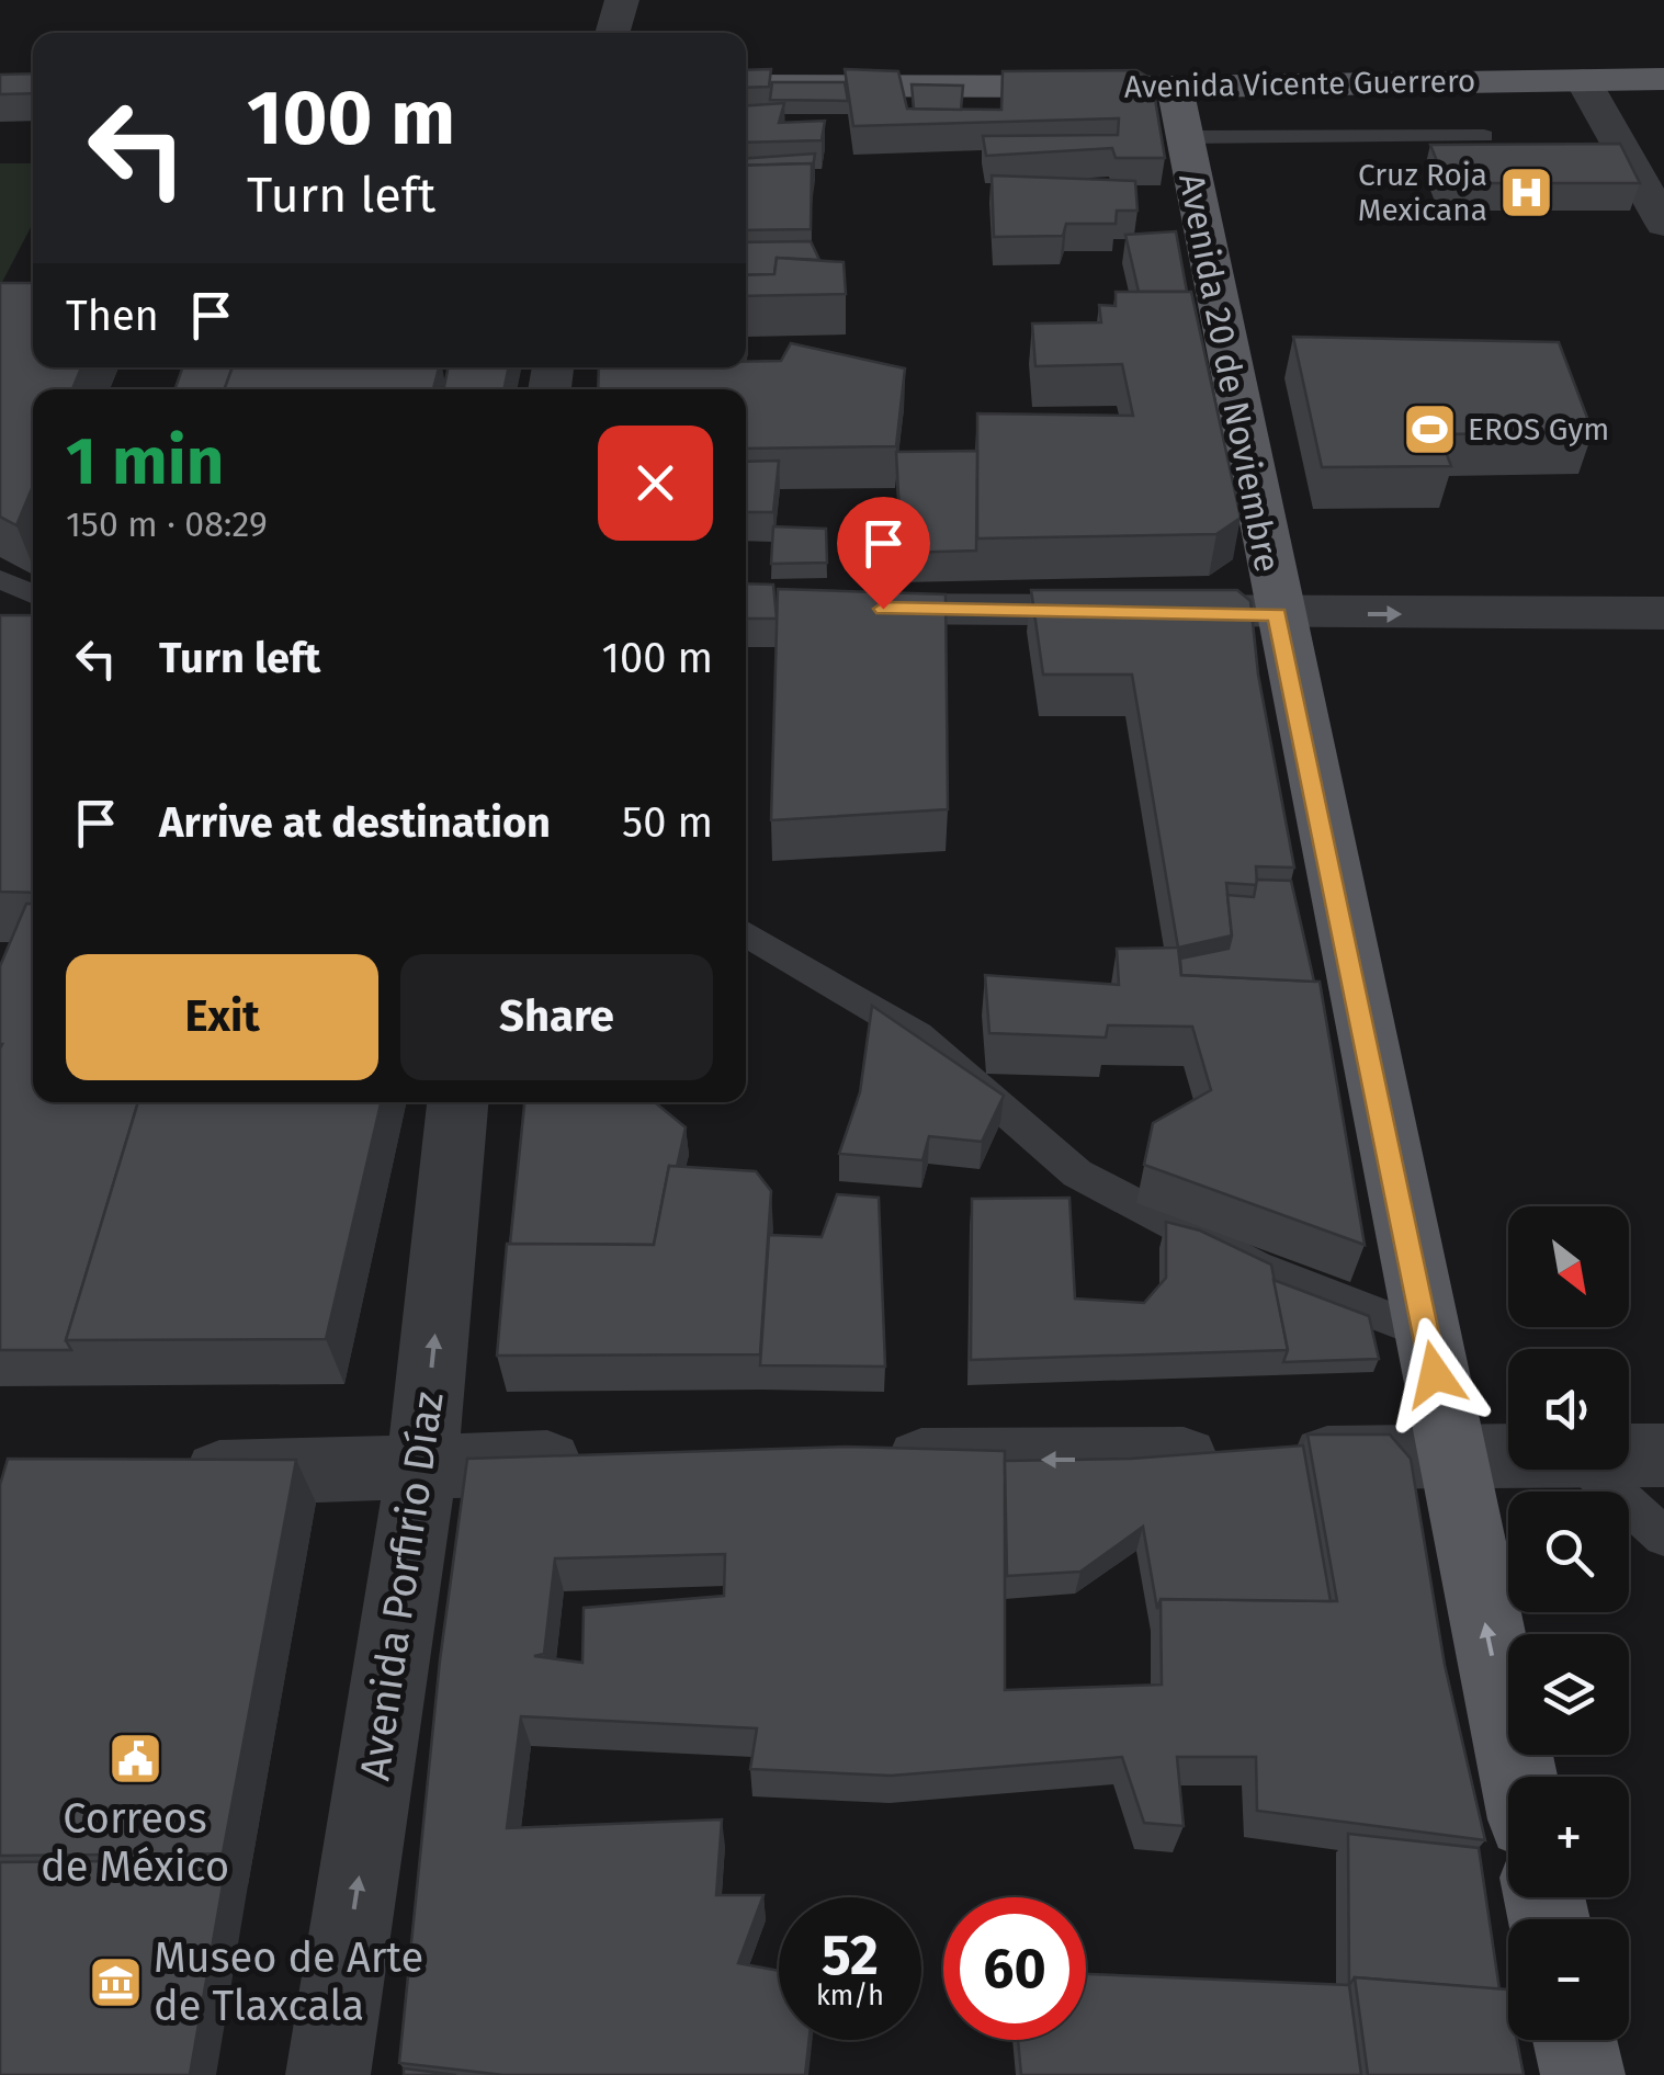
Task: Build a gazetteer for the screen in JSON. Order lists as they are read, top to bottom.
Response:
{
  "streets": {
    "main road": ["Avenida Vicente Guerrero", "Avenida 20 de Noviembre"],
    "street": ["Avenida Porfirio Díaz"]
  },
  "crossings": [
    ["Avenida Vicente Guerrero", "Avenida 20 de Noviembre"]
  ],
  "one_way": ["Avenida Porfirio Díaz"],
  "places": {
    "hospital": ["Cruz Roja Mexicana"],
    "sports": ["EROS Gym"],
    "public building": ["Correos de México"],
    "museum": ["Museo de Arte de Tlaxcala"]
  },
  "north": "bottom right",
  "page": {
    "turn": ["100 m", "Turn left"],
    "then": "Then",
    "heading": ["1 min", "150 m · 08:29"],
    "list": [
      {
        "name": "Turn left",
        "value": "100 m"
      },
      {
        "name": "Arrive at destination",
        "value": "50 m"
      }
    ],
    "buttons": ["Exit", "Share"],
    "map_buttons": ["+", "−"],
    "speed": "52 km/h",
    "limit": "60"
  }
}
